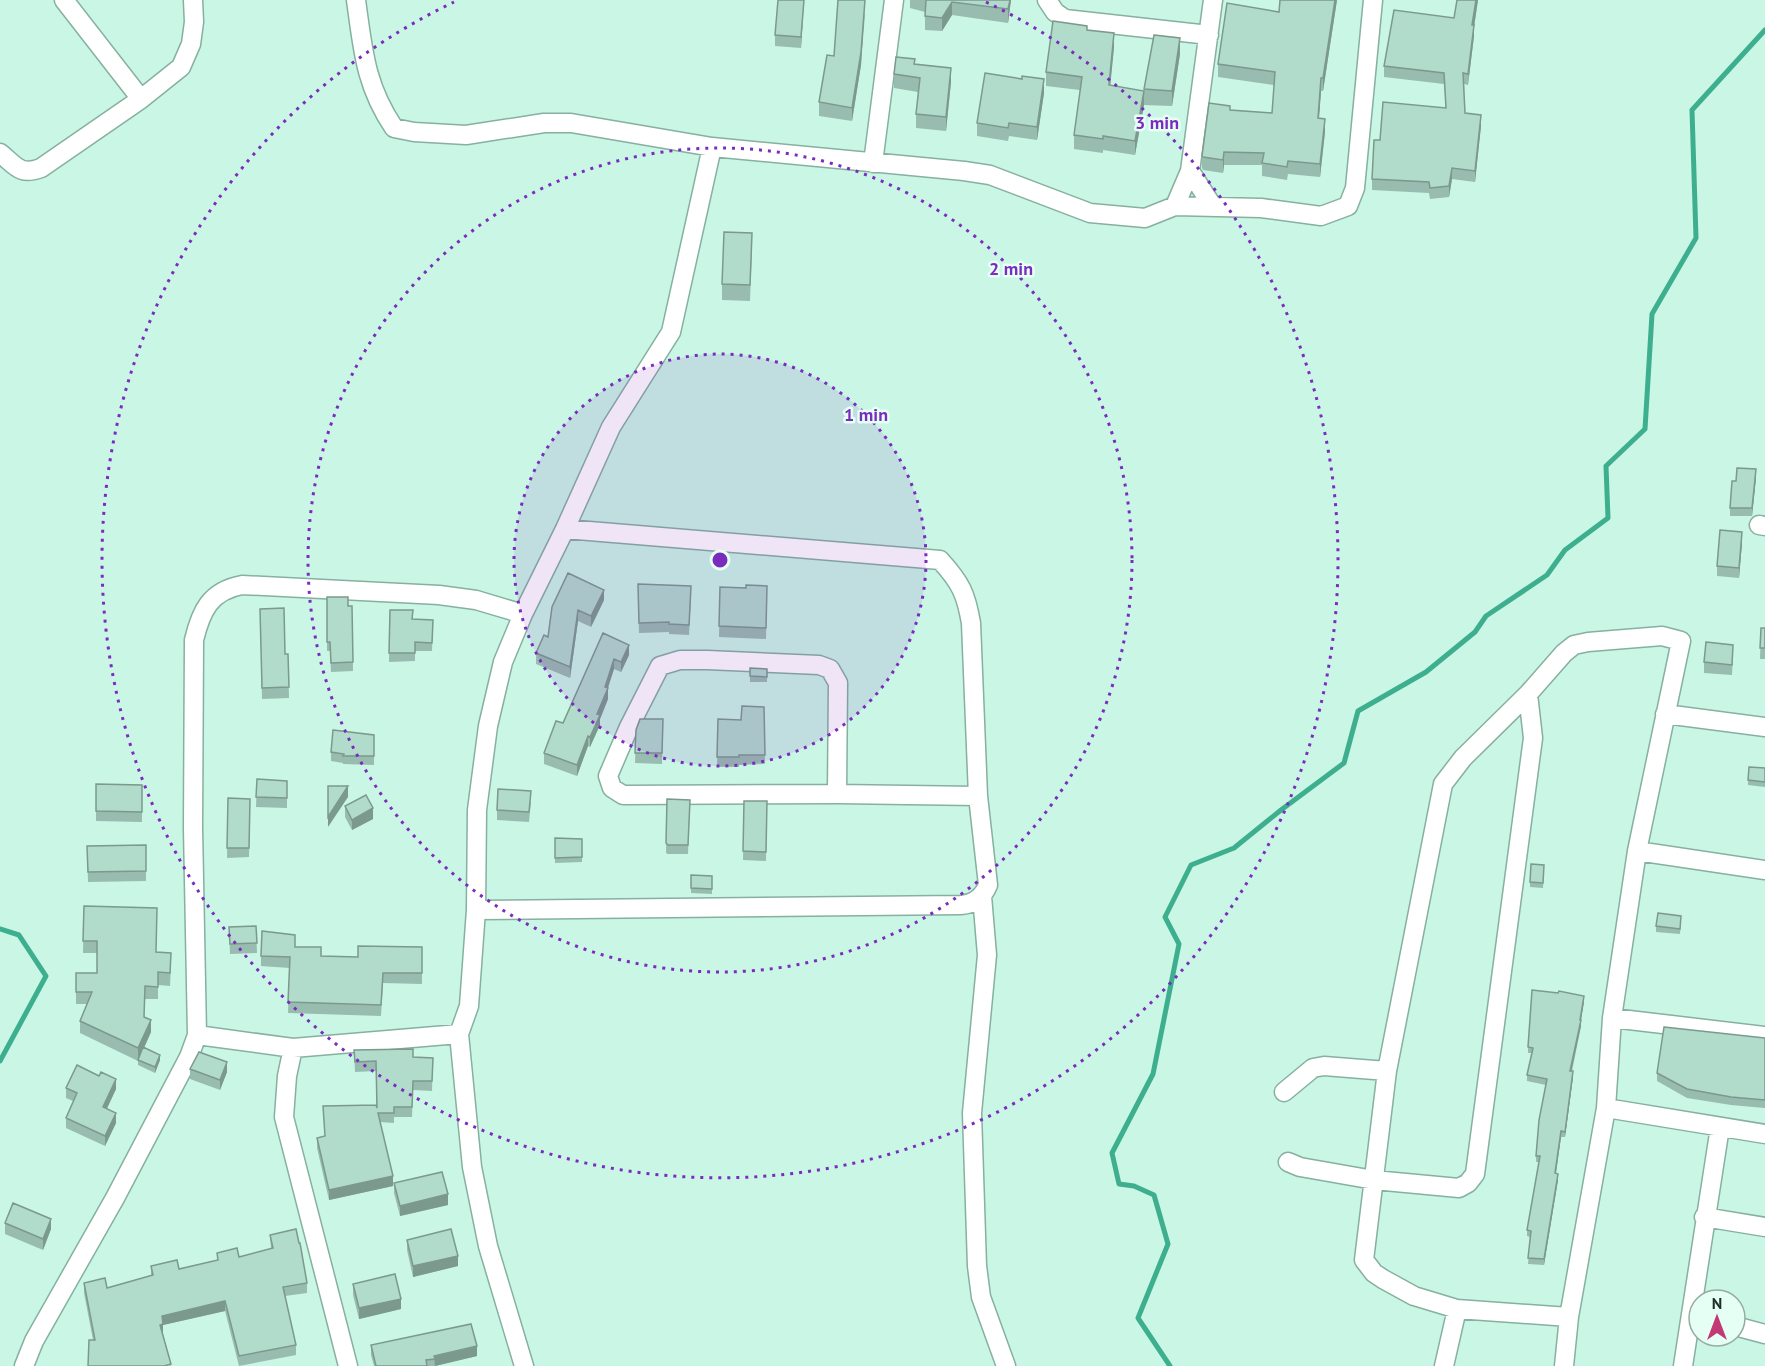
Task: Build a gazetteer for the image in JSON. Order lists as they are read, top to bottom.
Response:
{
  "north": "top",
  "rings": ["3 min", "2 min", "1 min"]
}
